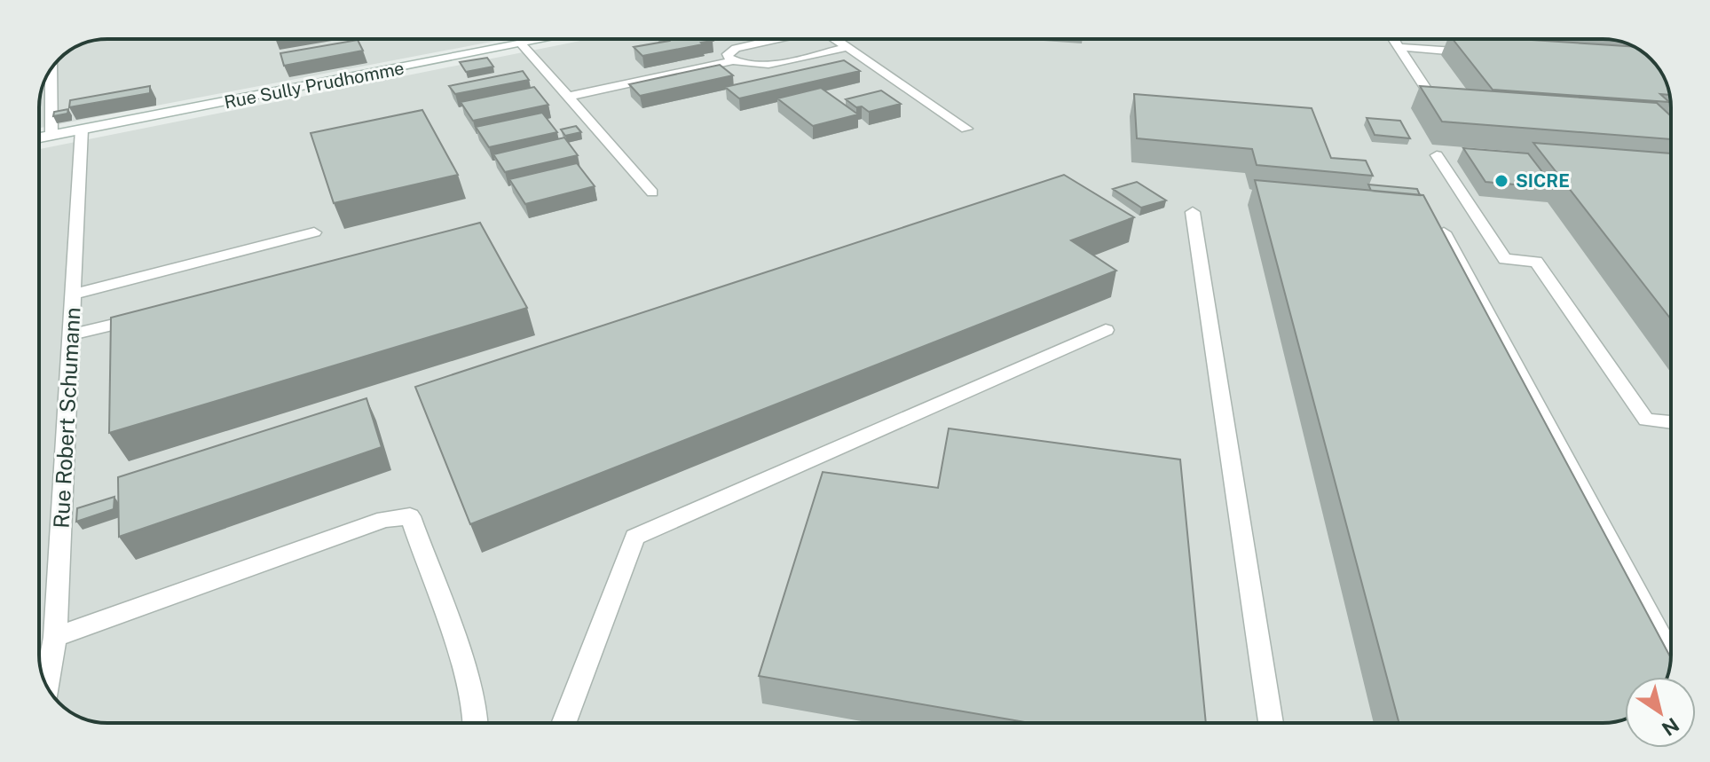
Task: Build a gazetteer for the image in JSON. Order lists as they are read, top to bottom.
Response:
{
  "streets": {
    "street": ["Rue Sully Prudhomme"],
    "lane": ["Rue Robert Schumann"]
  },
  "crossings": [
    ["Rue Sully Prudhomme", "Rue Robert Schumann"]
  ],
  "places": ["SICRE"],
  "north": "bottom right"
}
